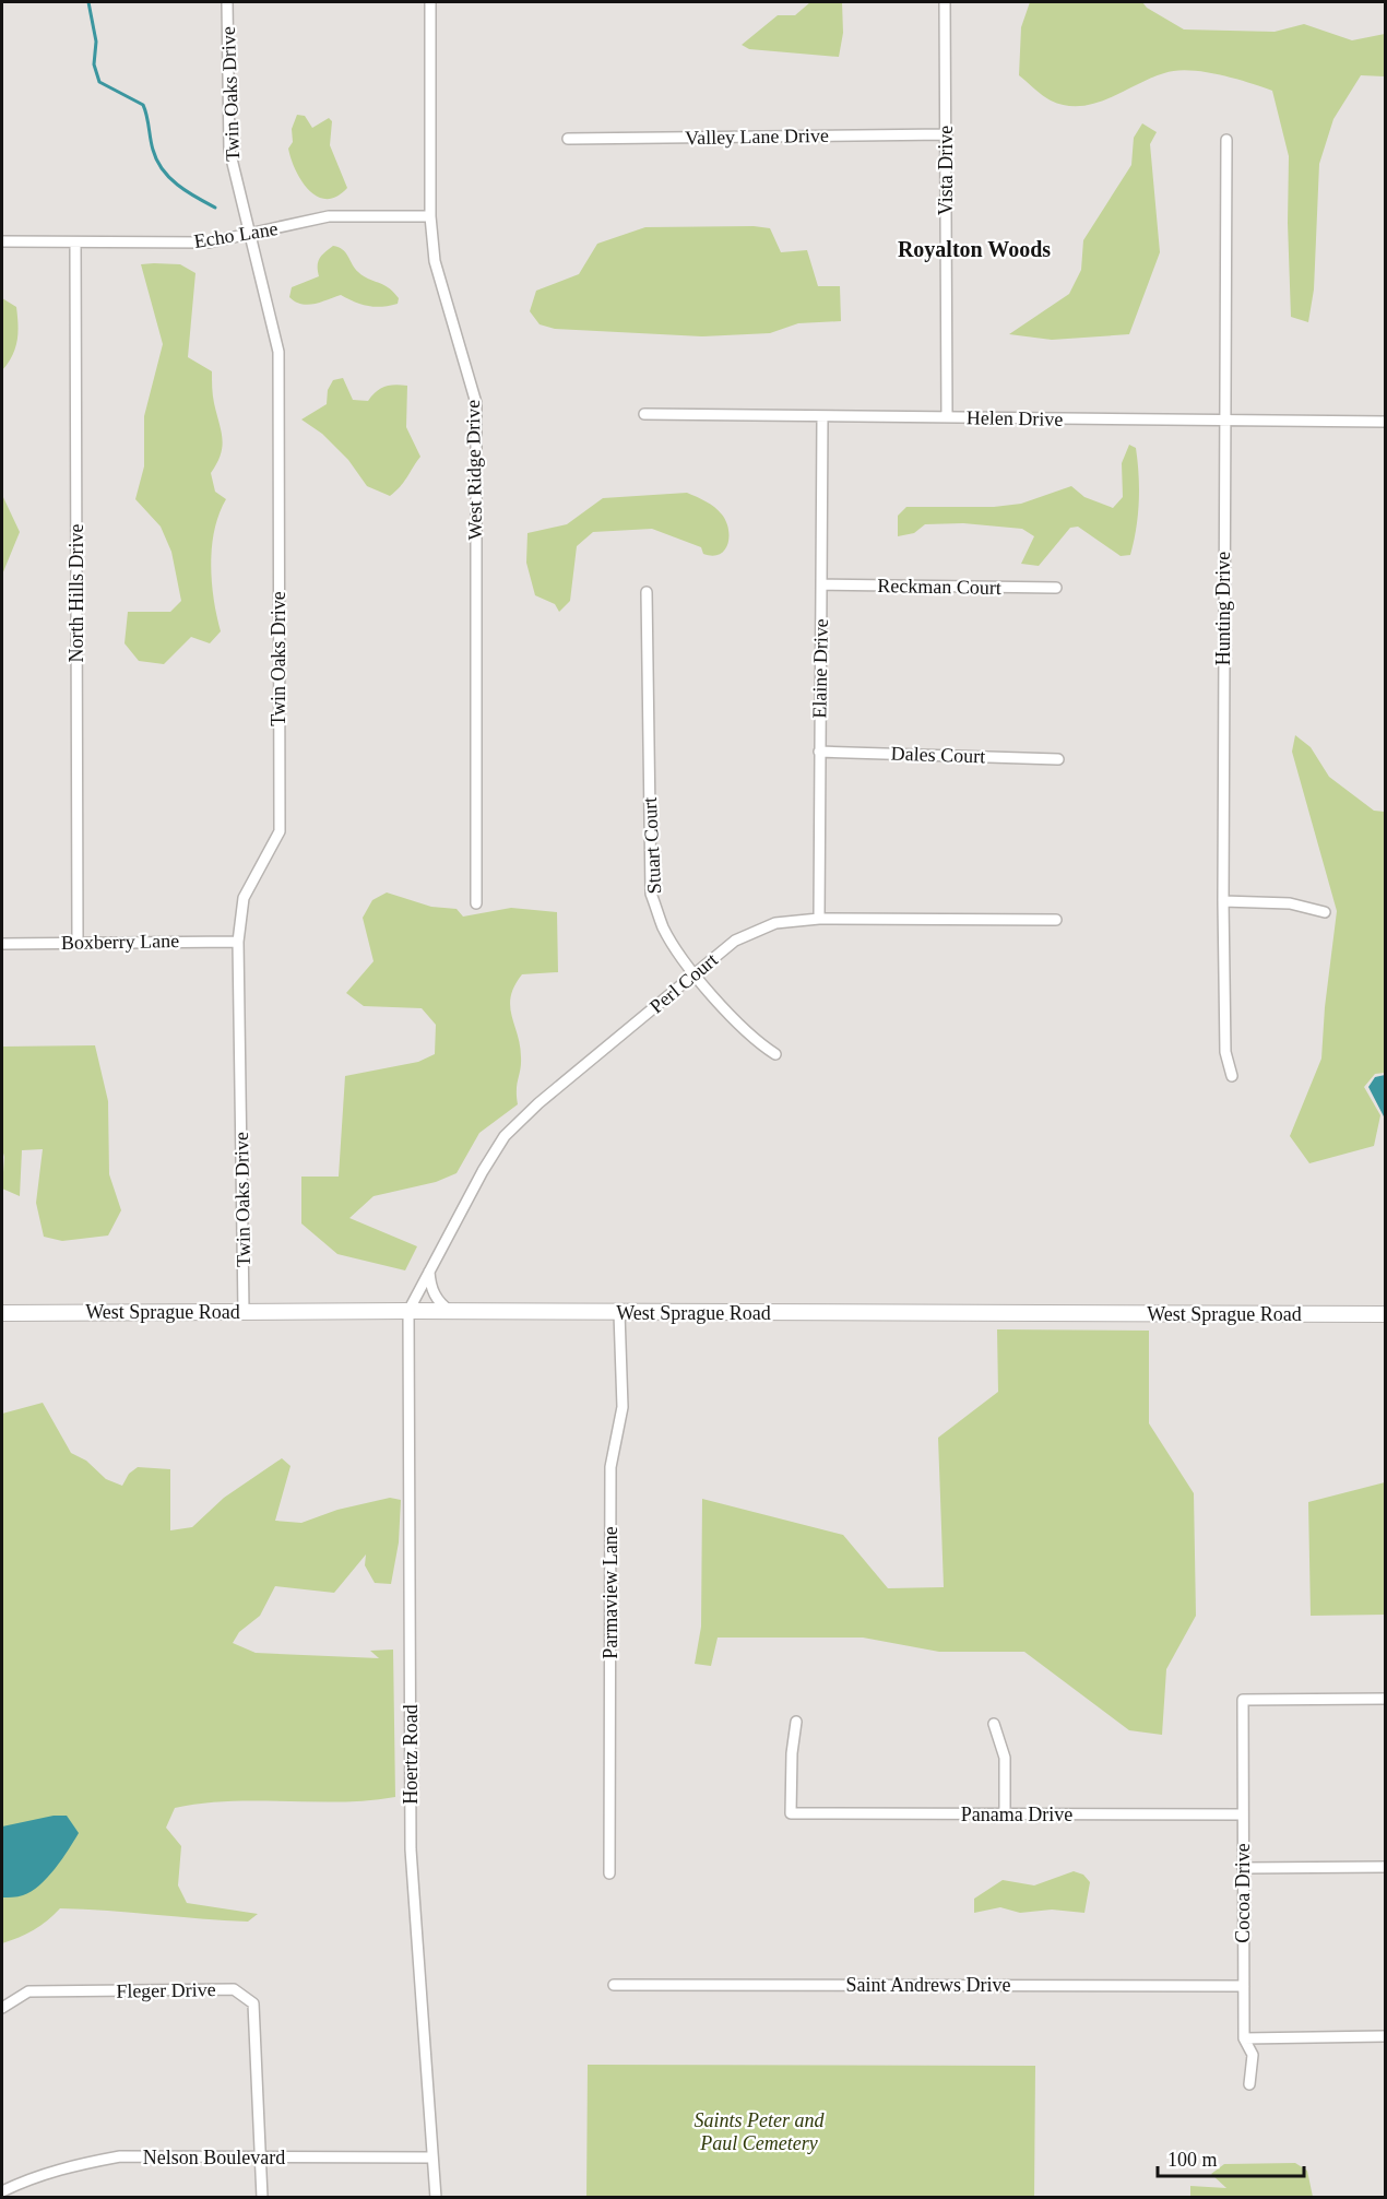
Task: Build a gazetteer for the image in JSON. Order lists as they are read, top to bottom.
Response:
{
  "streets": {
    "street": [
      "Twin Oaks Drive",
      "Valley Lane Drive",
      "Vista Drive",
      "Echo Lane",
      "Helen Drive",
      "West Ridge Drive",
      "Reckman Court",
      "North Hills Drive",
      "Hunting Drive",
      "Elaine Drive",
      "Dales Court",
      "Stuart Court",
      "Boxberry Lane",
      "Perl Court",
      "West Sprague Road",
      "Parmaview Lane",
      "Hoertz Road",
      "Panama Drive",
      "Cocoa Drive",
      "Saint Andrews Drive",
      "Fleger Drive",
      "Nelson Boulevard"
    ]
  },
  "crossings": [
    ["Twin Oaks Drive", "Echo Lane"],
    ["Twin Oaks Drive", "Boxberry Lane"],
    ["Twin Oaks Drive", "West Sprague Road"],
    ["Valley Lane Drive", "Vista Drive"],
    ["Vista Drive", "Helen Drive"],
    ["Echo Lane", "West Ridge Drive"],
    ["Echo Lane", "North Hills Drive"],
    ["Helen Drive", "Hunting Drive"],
    ["Helen Drive", "Elaine Drive"],
    ["Reckman Court", "Elaine Drive"],
    ["North Hills Drive", "Boxberry Lane"],
    ["Elaine Drive", "Dales Court"],
    ["Elaine Drive", "Perl Court"],
    ["Stuart Court", "Perl Court"],
    ["Perl Court", "West Sprague Road"],
    ["Perl Court", "Hoertz Road"],
    ["West Sprague Road", "Parmaview Lane"],
    ["West Sprague Road", "Hoertz Road"],
    ["Hoertz Road", "Nelson Boulevard"],
    ["Panama Drive", "Cocoa Drive"],
    ["Cocoa Drive", "Saint Andrews Drive"],
    ["Fleger Drive", "Nelson Boulevard"]
  ],
  "districts": ["Royalton Woods"],
  "parks": ["Saints Peter and Paul Cemetery"],
  "scale_bar": "100 m"
}
